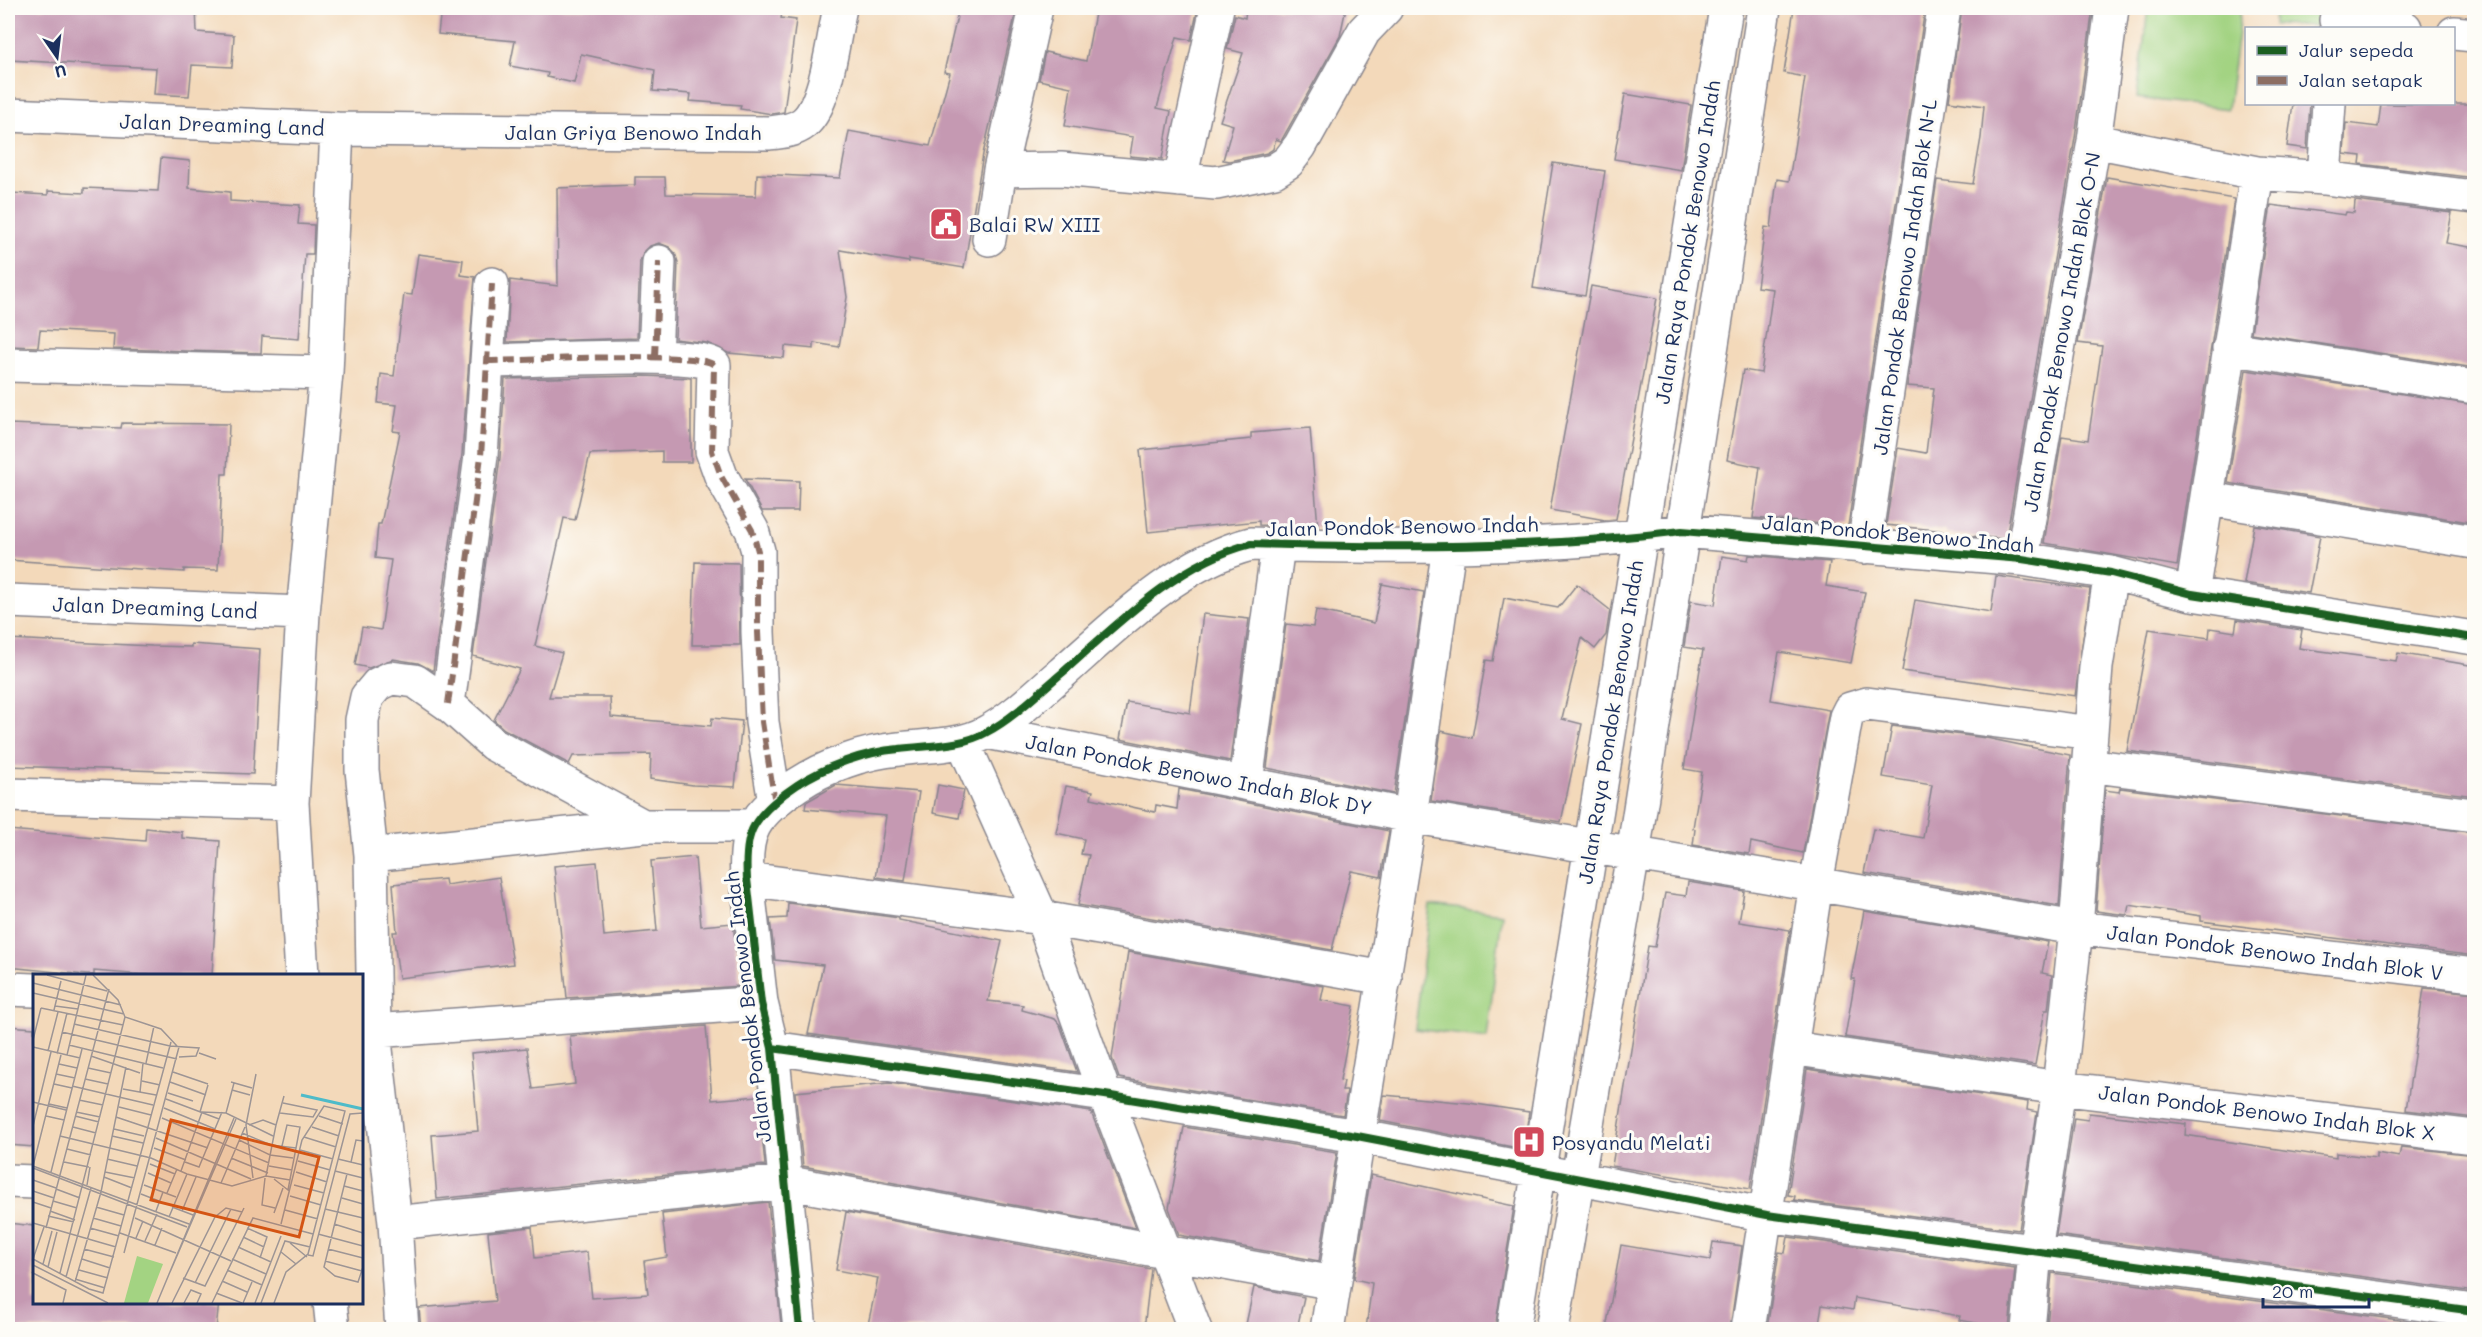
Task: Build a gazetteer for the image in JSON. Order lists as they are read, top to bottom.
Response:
{
  "streets": {
    "street": [
      "Jalan Dreaming Land",
      "Jalan Griya Benowo Indah",
      "Jalan Raya Pondok Benowo Indah",
      "Jalan Pondok Benowo Indah Blok N-L",
      "Jalan Pondok Benowo Indah Blok O-N",
      "Jalan Pondok Benowo Indah",
      "Jalan Pondok Benowo Indah Blok DY",
      "Jalan Pondok Benowo Indah Blok V",
      "Jalan Pondok Benowo Indah Blok X"
    ]
  },
  "crossings": [
    ["Jalan Dreaming Land", "Jalan Griya Benowo Indah"],
    ["Jalan Raya Pondok Benowo Indah", "Jalan Pondok Benowo Indah"],
    ["Jalan Raya Pondok Benowo Indah", "Jalan Pondok Benowo Indah Blok DY"],
    ["Jalan Pondok Benowo Indah Blok N-L", "Jalan Pondok Benowo Indah"],
    ["Jalan Pondok Benowo Indah Blok O-N", "Jalan Pondok Benowo Indah"],
    ["Jalan Pondok Benowo Indah", "Jalan Pondok Benowo Indah Blok DY"],
    ["Jalan Pondok Benowo Indah Blok DY", "Jalan Pondok Benowo Indah Blok V"]
  ],
  "places": {
    "public building": ["Balai RW XIII"],
    "hospital": ["Posyandu Melati"]
  },
  "legend": ["Jalur sepeda", "Jalan setapak"],
  "scale_bar": "20 m",
  "north": "bottom"
}
